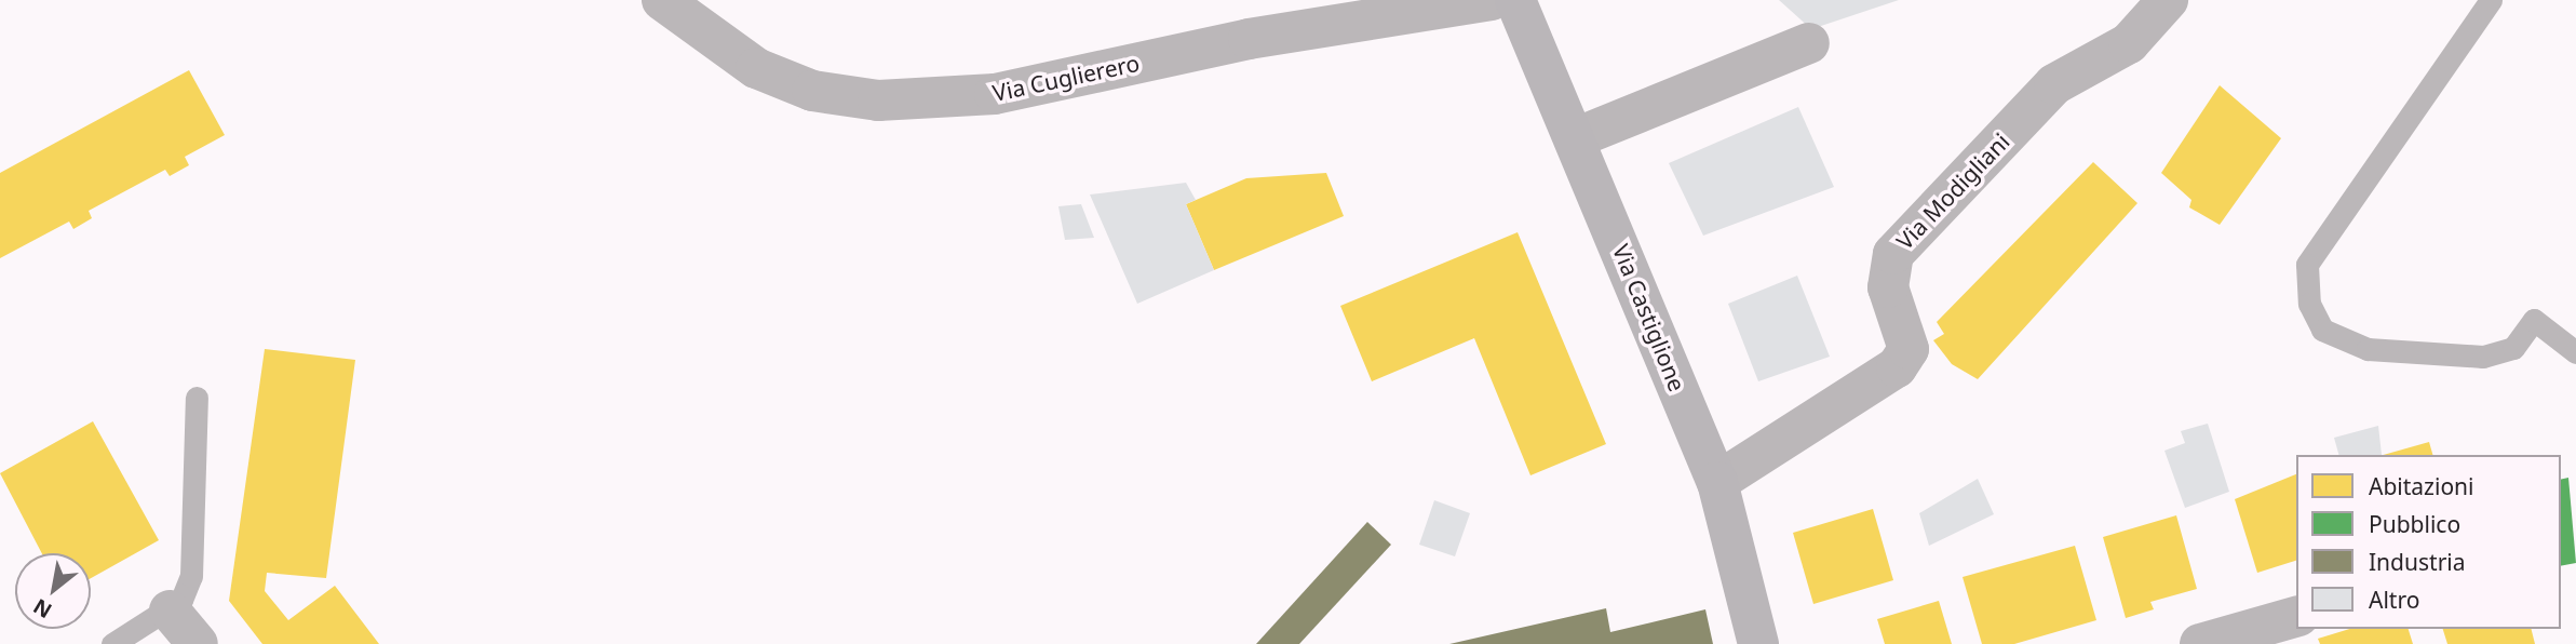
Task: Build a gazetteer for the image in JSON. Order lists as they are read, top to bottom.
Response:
{
  "streets": {
    "main road": ["Via Castiglione"],
    "street": ["Via Cuglierero", "Via Modigliani"]
  },
  "crossings": [
    ["Via Modigliani", "Via Castiglione"]
  ],
  "legend": [
    "Abitazioni",
    "Pubblico",
    "Industria",
    "Altro"
  ],
  "north": "bottom left"
}
